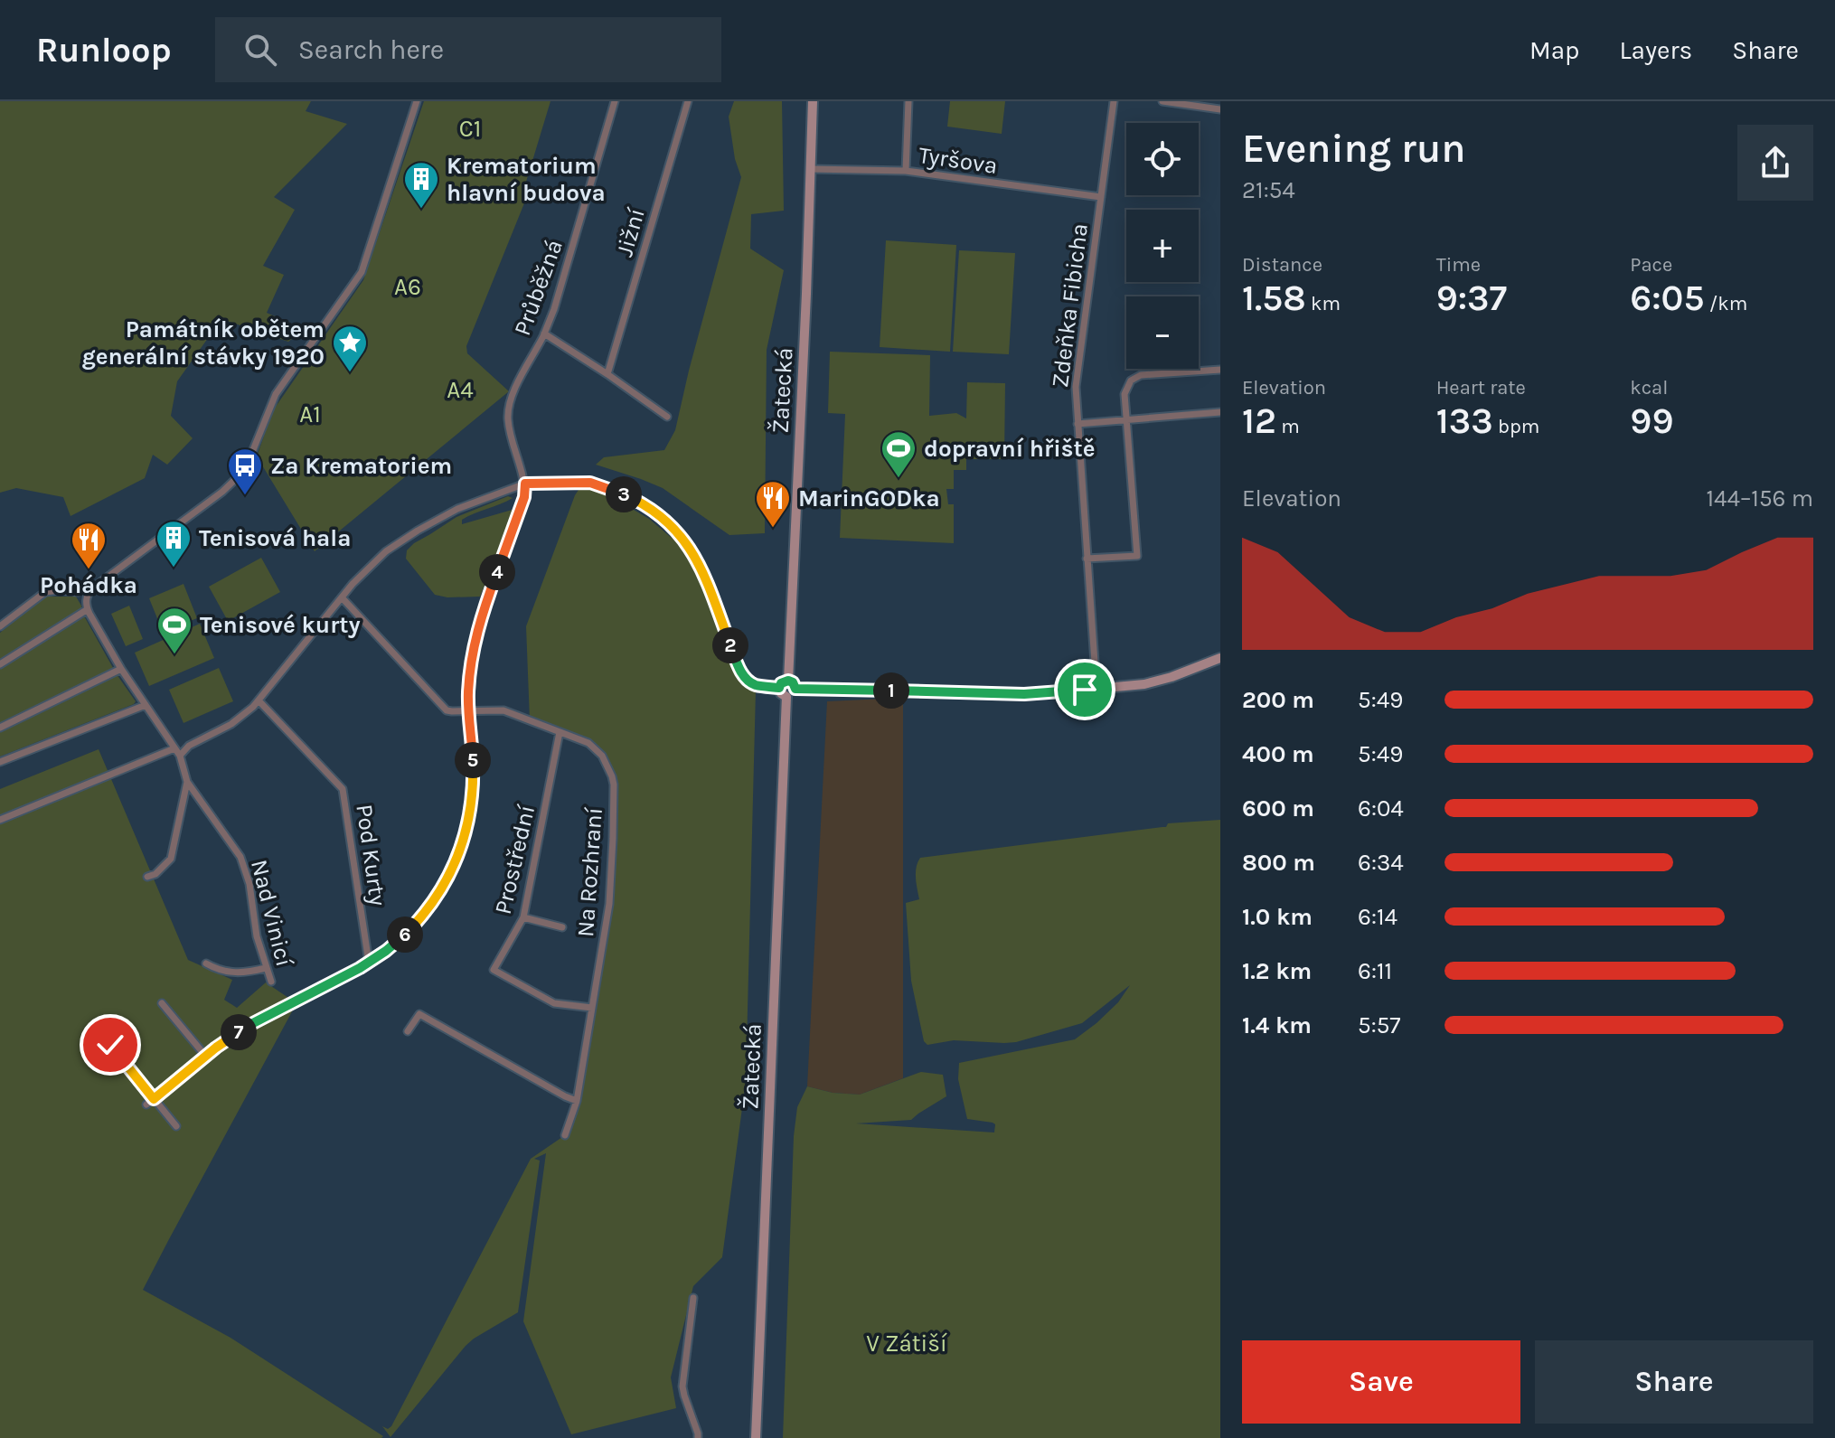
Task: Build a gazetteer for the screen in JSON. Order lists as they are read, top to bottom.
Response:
{
  "streets": {
    "street": [
      "Tyršova",
      "Jižní",
      "Průběžná",
      "Zdeňka Fibicha",
      "Žatecká",
      "Pod Kurty",
      "Prostřední",
      "Na Rozhraní",
      "Nad Vinicí"
    ]
  },
  "crossings": [
    ["Tyršova", "Zdeňka Fibicha"],
    ["Tyršova", "Žatecká"],
    ["Prostřední", "Na Rozhraní"]
  ],
  "parks": [
    "C1",
    "A6",
    "A4",
    "A1",
    "V Zátiší"
  ],
  "places": {
    "building": ["Krematorium hlavní budova", "Tenisová hala"],
    "place": ["Památník obětem generální stávky 1920"],
    "sports": ["dopravní hřiště", "Tenisové kurty"],
    "bus stop": ["Za Krematoriem"],
    "restaurant": ["MarinGODka", "Pohádka"]
  },
  "page": {
    "header": "Runloop",
    "search": "Search here",
    "nav": ["Map", "Layers", "Share"],
    "heading": ["Evening run", "21:54"],
    "map_buttons": ["+", "−"],
    "stats": [
      ["Distance", "1.58 km"],
      ["Time", "9:37"],
      ["Pace", "6:05 /km"],
      ["Elevation", "12 m"],
      ["Heart rate", "133 bpm"],
      ["kcal", "99"]
    ],
    "chart": ["Elevation", "144–156 m"],
    "pins": [
      "3",
      "4",
      "2",
      "1",
      "5",
      "6",
      "7"
    ],
    "list": [
      {
        "name": "200 m",
        "note": "5:49"
      },
      {
        "name": "400 m",
        "note": "5:49"
      },
      {
        "name": "600 m",
        "note": "6:04"
      },
      {
        "name": "800 m",
        "note": "6:34"
      },
      {
        "name": "1.0 km",
        "note": "6:14"
      },
      {
        "name": "1.2 km",
        "note": "6:11"
      },
      {
        "name": "1.4 km",
        "note": "5:57"
      }
    ],
    "buttons": ["Save", "Share"]
  }
}
